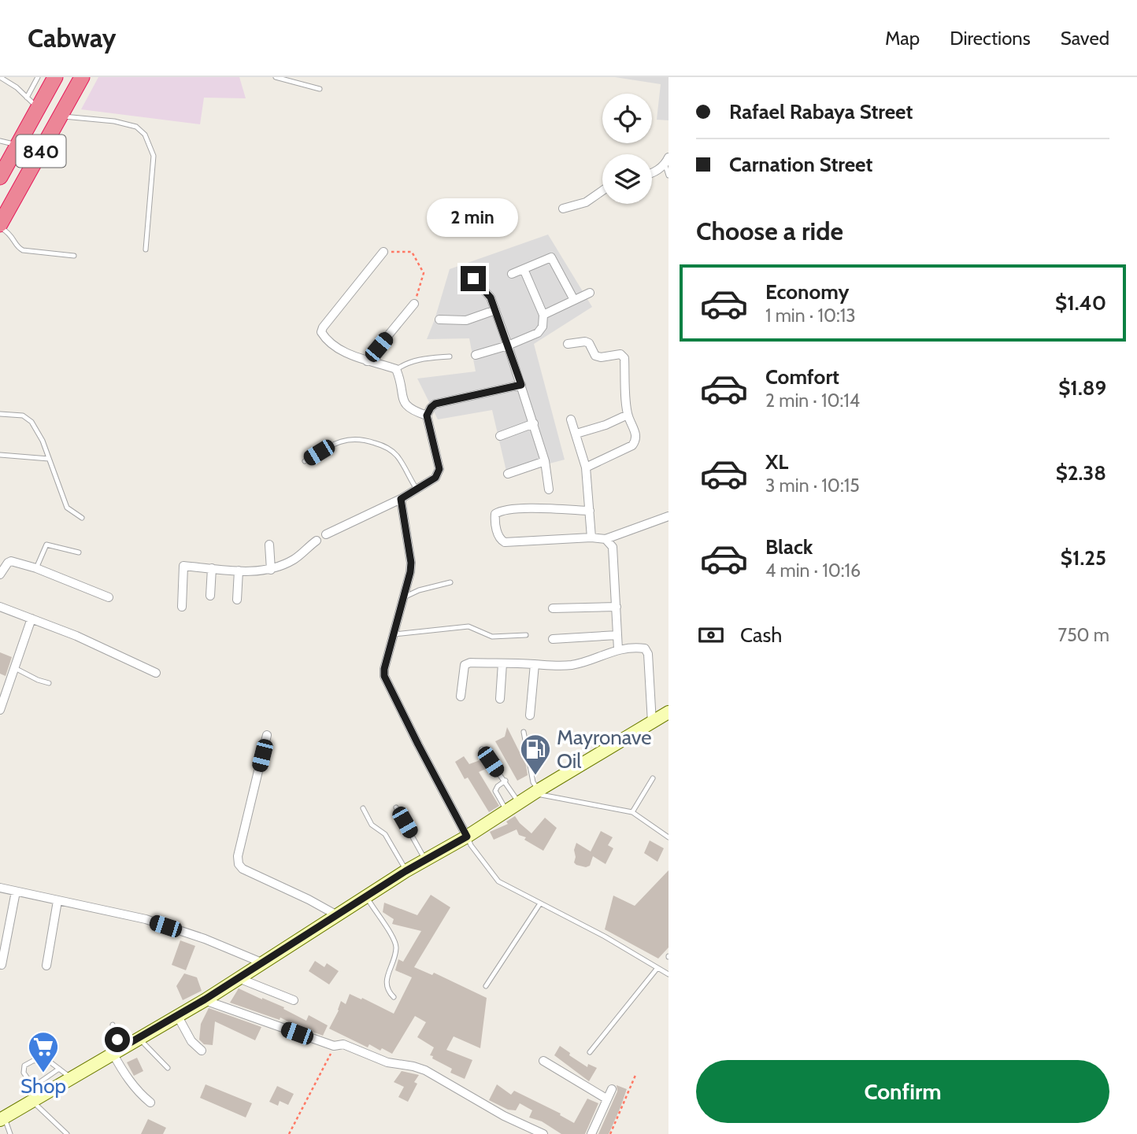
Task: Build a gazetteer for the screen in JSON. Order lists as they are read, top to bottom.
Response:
{
  "streets": {
    "highway": ["840"]
  },
  "places": {
    "fuel station": ["Mayronave Oil"],
    "supermarket": ["Shop"]
  },
  "page": {
    "header": "Cabway",
    "nav": ["Map", "Directions", "Saved"],
    "banner": ["Rafael Rabaya Street", "Carnation Street"],
    "bubble": "2 min",
    "heading": "Choose a ride",
    "list": [
      {
        "name": "Economy",
        "note": "1 min · 10:13",
        "value": "$1.40"
      },
      {
        "name": "Comfort",
        "note": "2 min · 10:14",
        "value": "$1.89"
      },
      {
        "name": "XL",
        "note": "3 min · 10:15",
        "value": "$2.38"
      },
      {
        "name": "Black",
        "note": "4 min · 10:16",
        "value": "$1.25"
      }
    ],
    "pay": ["Cash", "750 m"],
    "buttons": "Confirm"
  }
}
